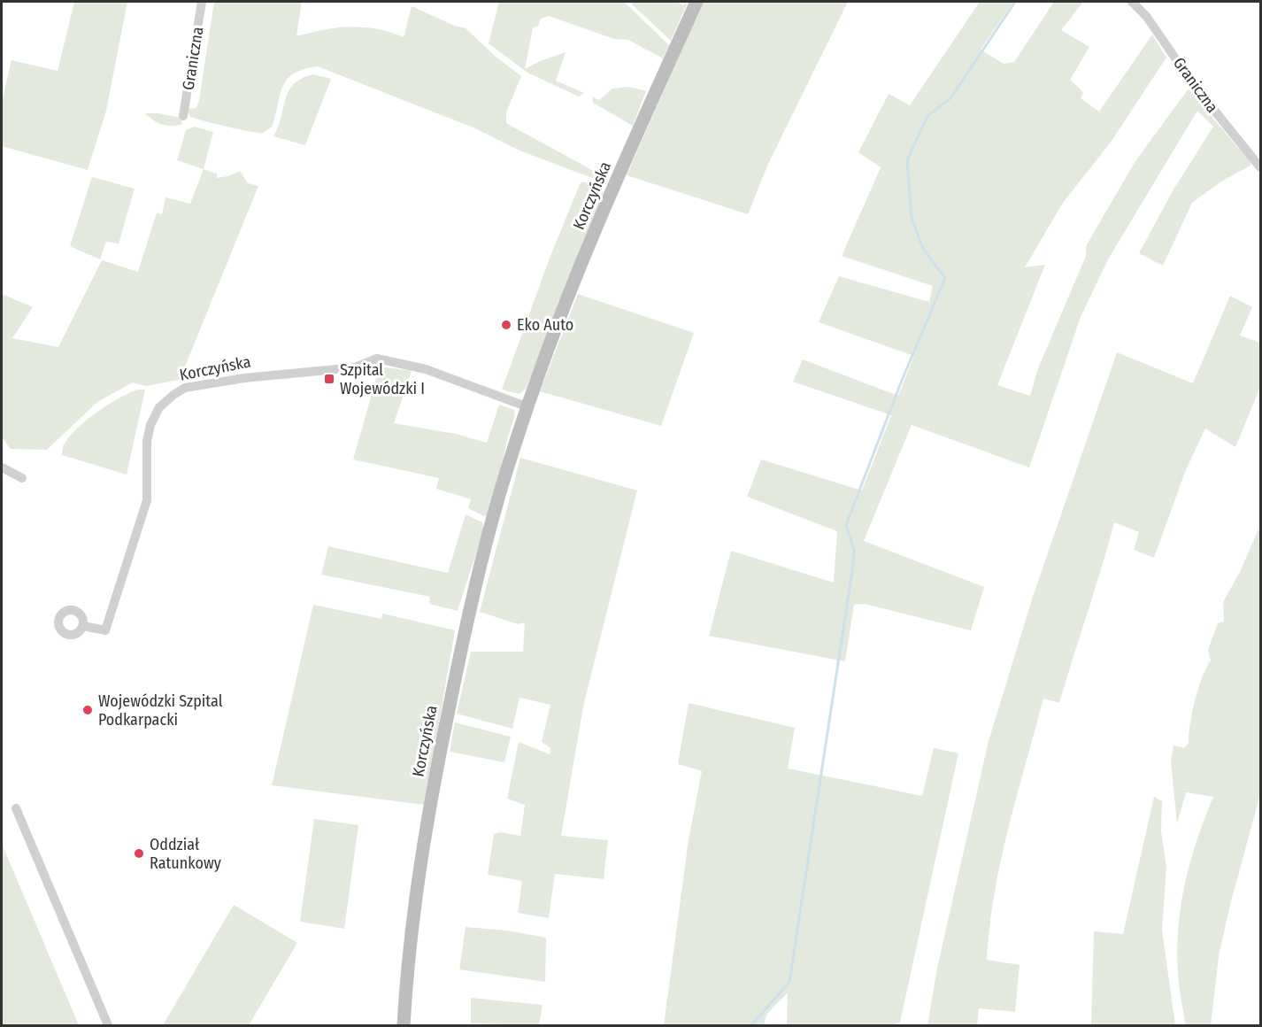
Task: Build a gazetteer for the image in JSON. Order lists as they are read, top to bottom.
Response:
{
  "streets": {
    "main road": ["Korczyńska"],
    "street": ["Graniczna"]
  },
  "places": {
    "other": ["Eko Auto", "Wojewódzki Szpital Podkarpacki", "Oddział Ratunkowy"],
    "transit": ["Szpital Wojewódzki I"]
  }
}
